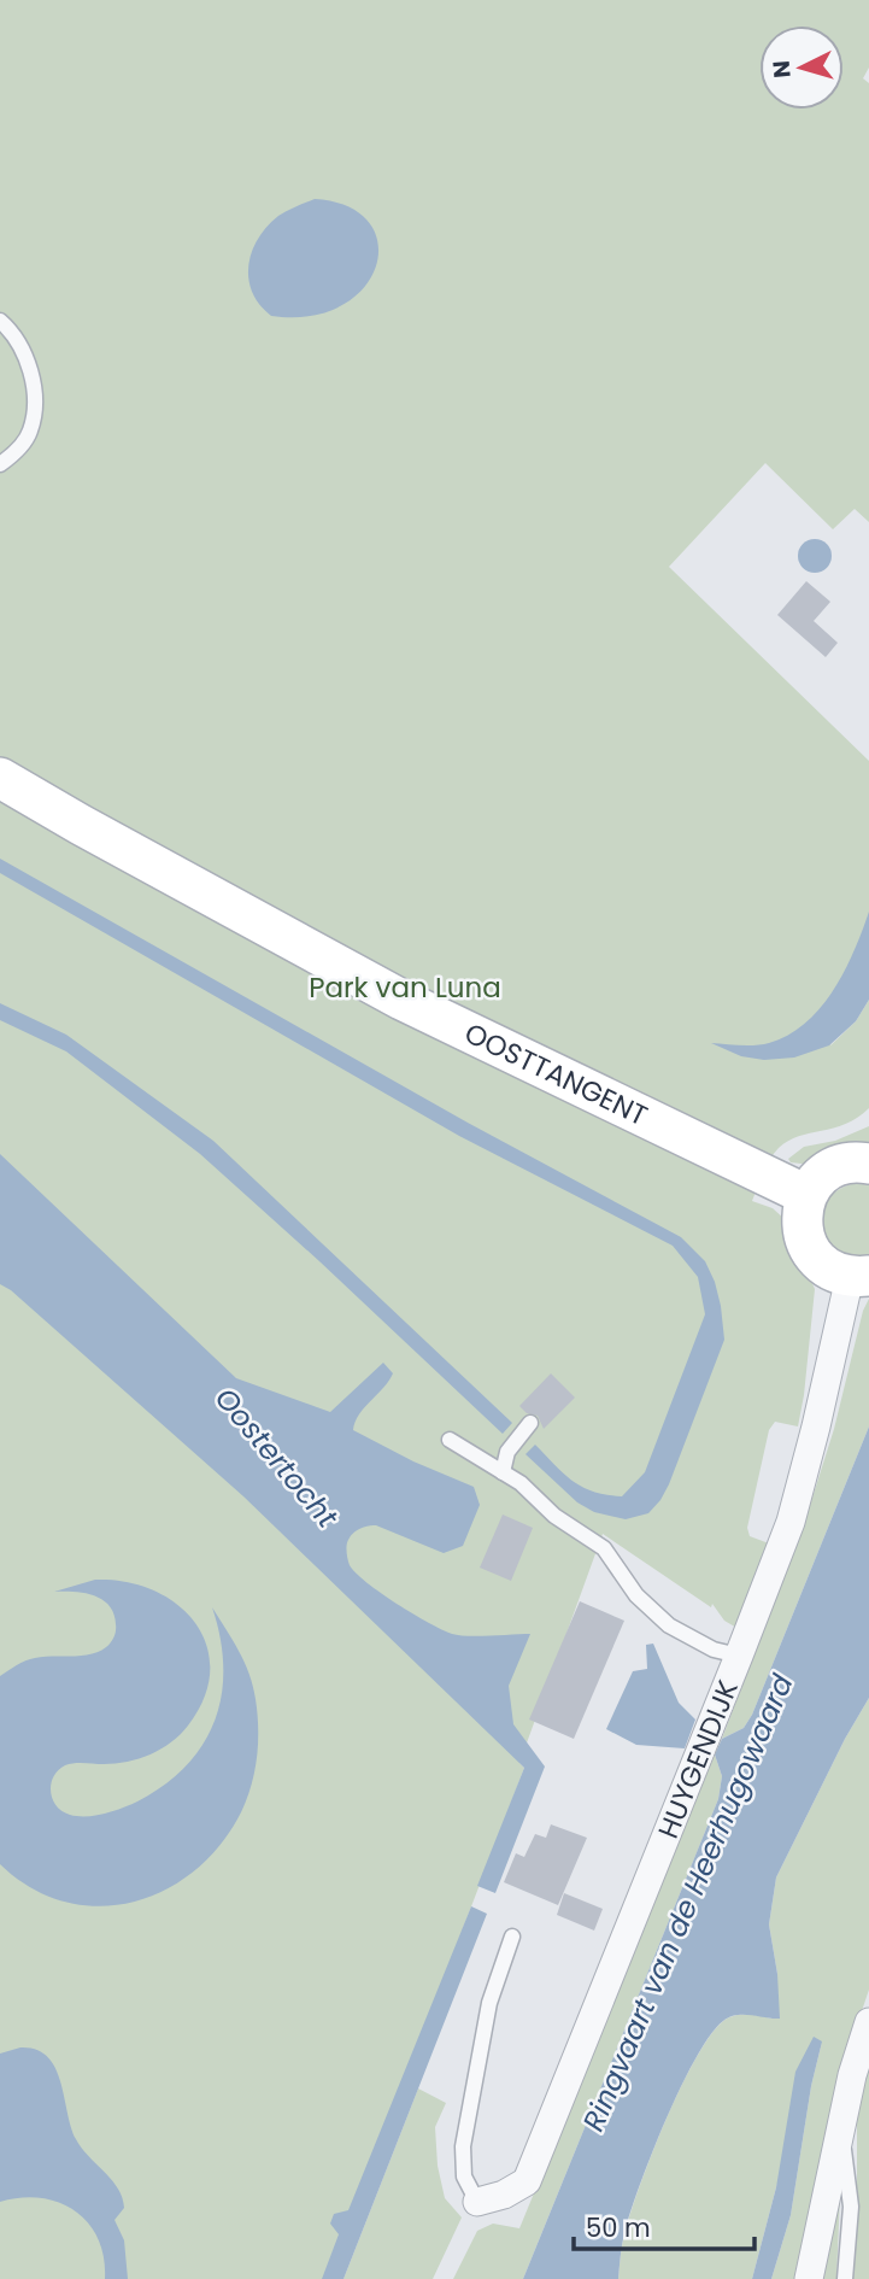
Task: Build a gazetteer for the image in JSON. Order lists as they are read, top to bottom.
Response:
{
  "streets": {
    "main road": ["OOSTTANGENT"],
    "street": ["HUYGENDIJK"]
  },
  "water": ["Oostertocht", "Ringvaart van de Heerhugowaard"],
  "parks": ["Park van Luna"],
  "scale_bar": "50 m",
  "north": "left"
}
